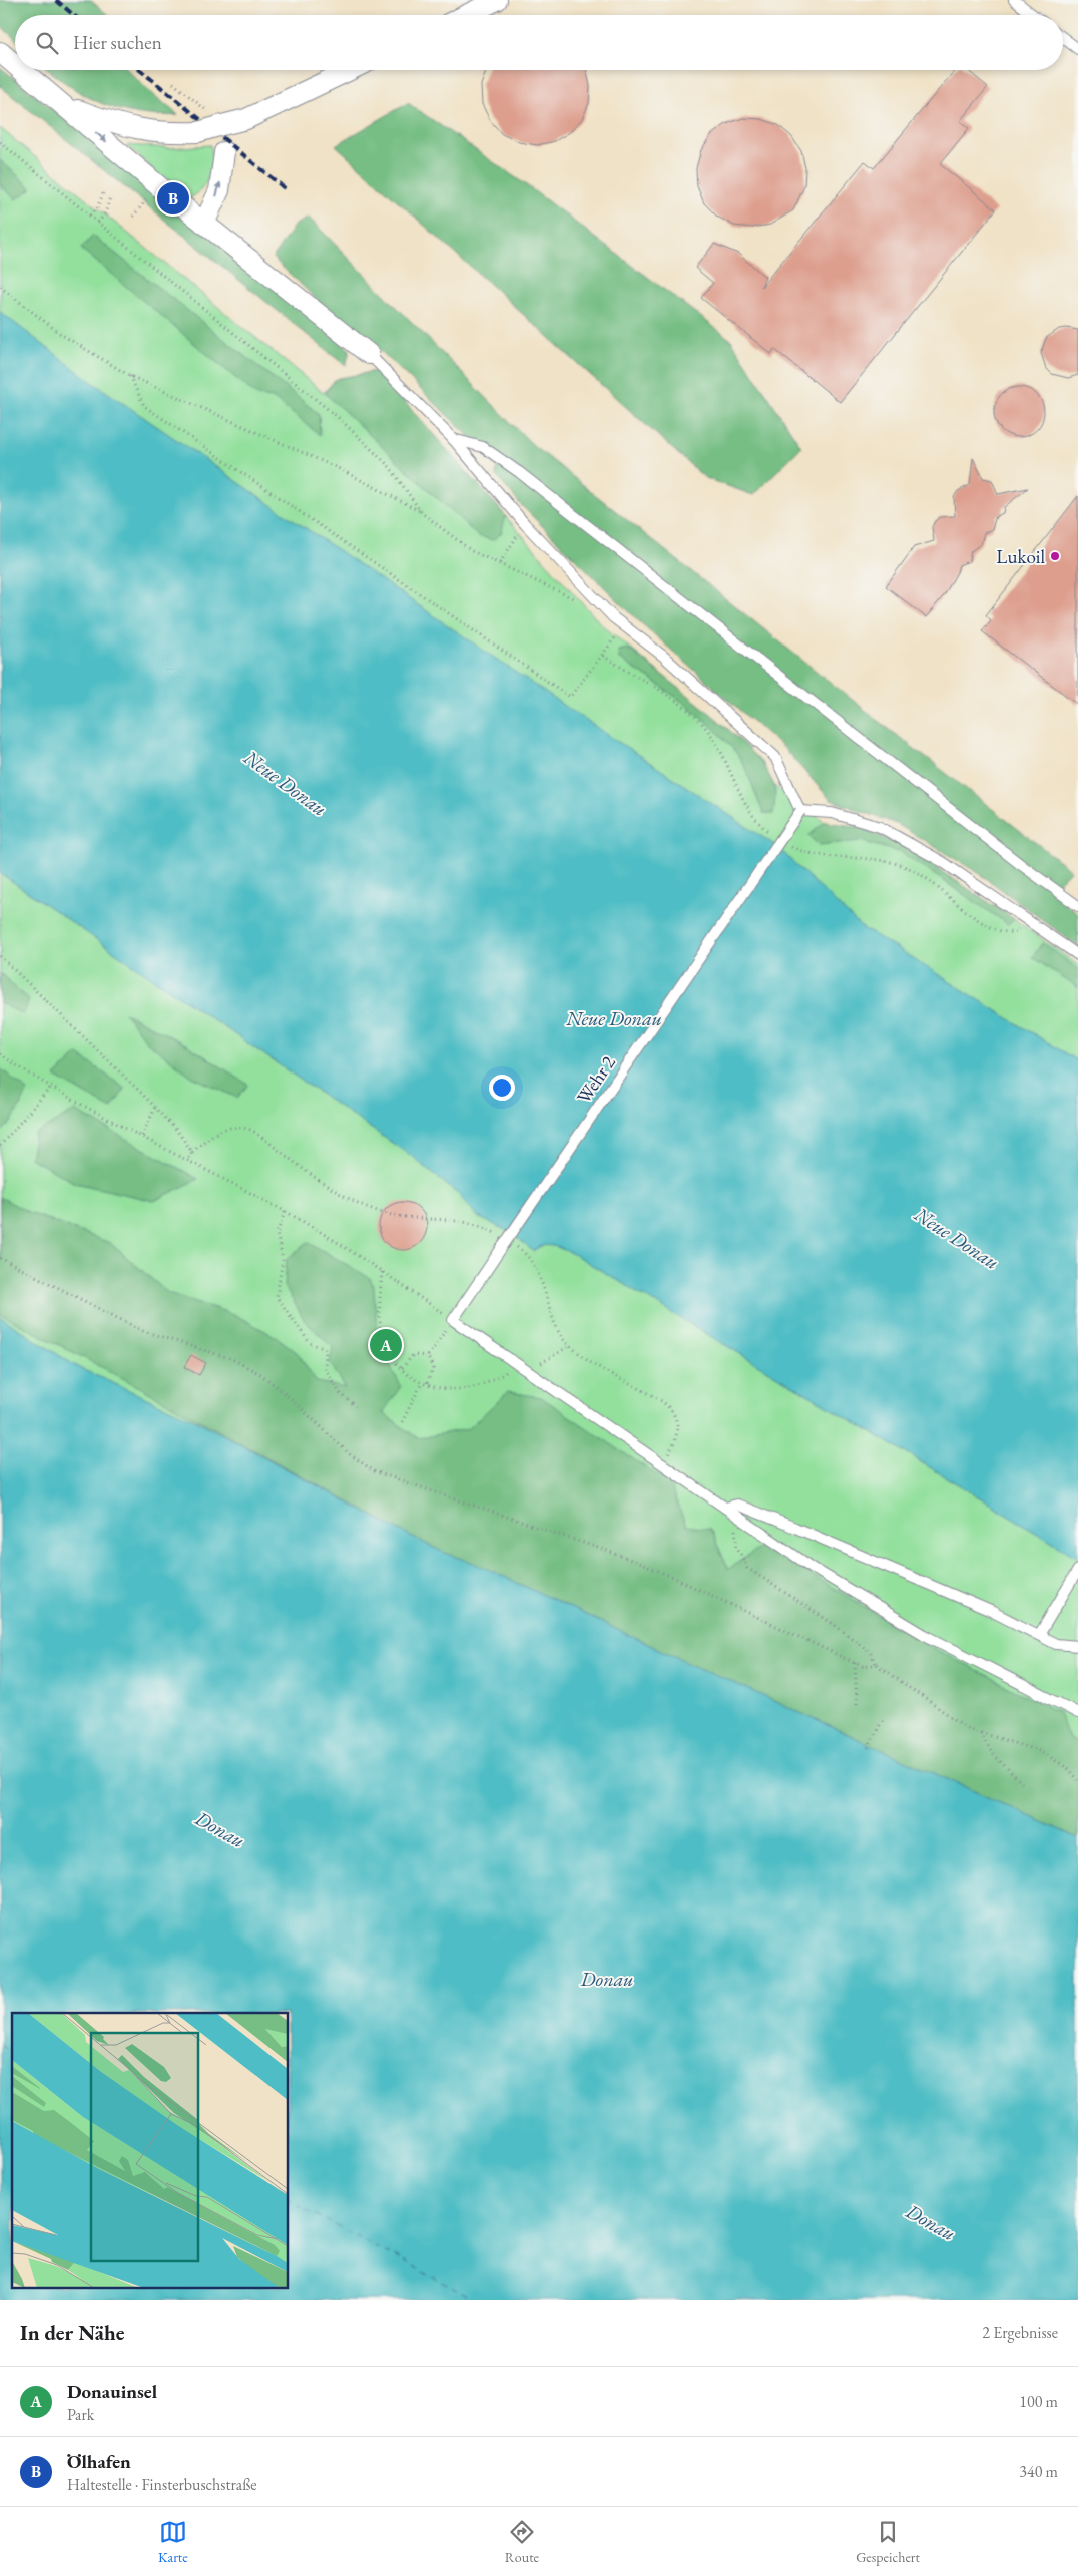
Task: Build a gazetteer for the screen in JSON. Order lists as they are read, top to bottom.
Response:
{
  "streets": {
    "lane": ["Wehr 2"]
  },
  "water": ["Neue Donau", "Donau"],
  "places": ["Lukoil"],
  "page": {
    "search": "Hier suchen",
    "pins": ["B", "A"],
    "heading": ["In der Nähe", "2 Ergebnisse"],
    "list": [
      {
        "mark": "A",
        "name": "Donauinsel",
        "note": "Park",
        "value": "100 m"
      },
      {
        "mark": "B",
        "name": "Ölhafen",
        "note": "Haltestelle · Finsterbuschstraße",
        "value": "340 m"
      }
    ],
    "nav": ["Karte", "Route", "Gespeichert"]
  }
}
